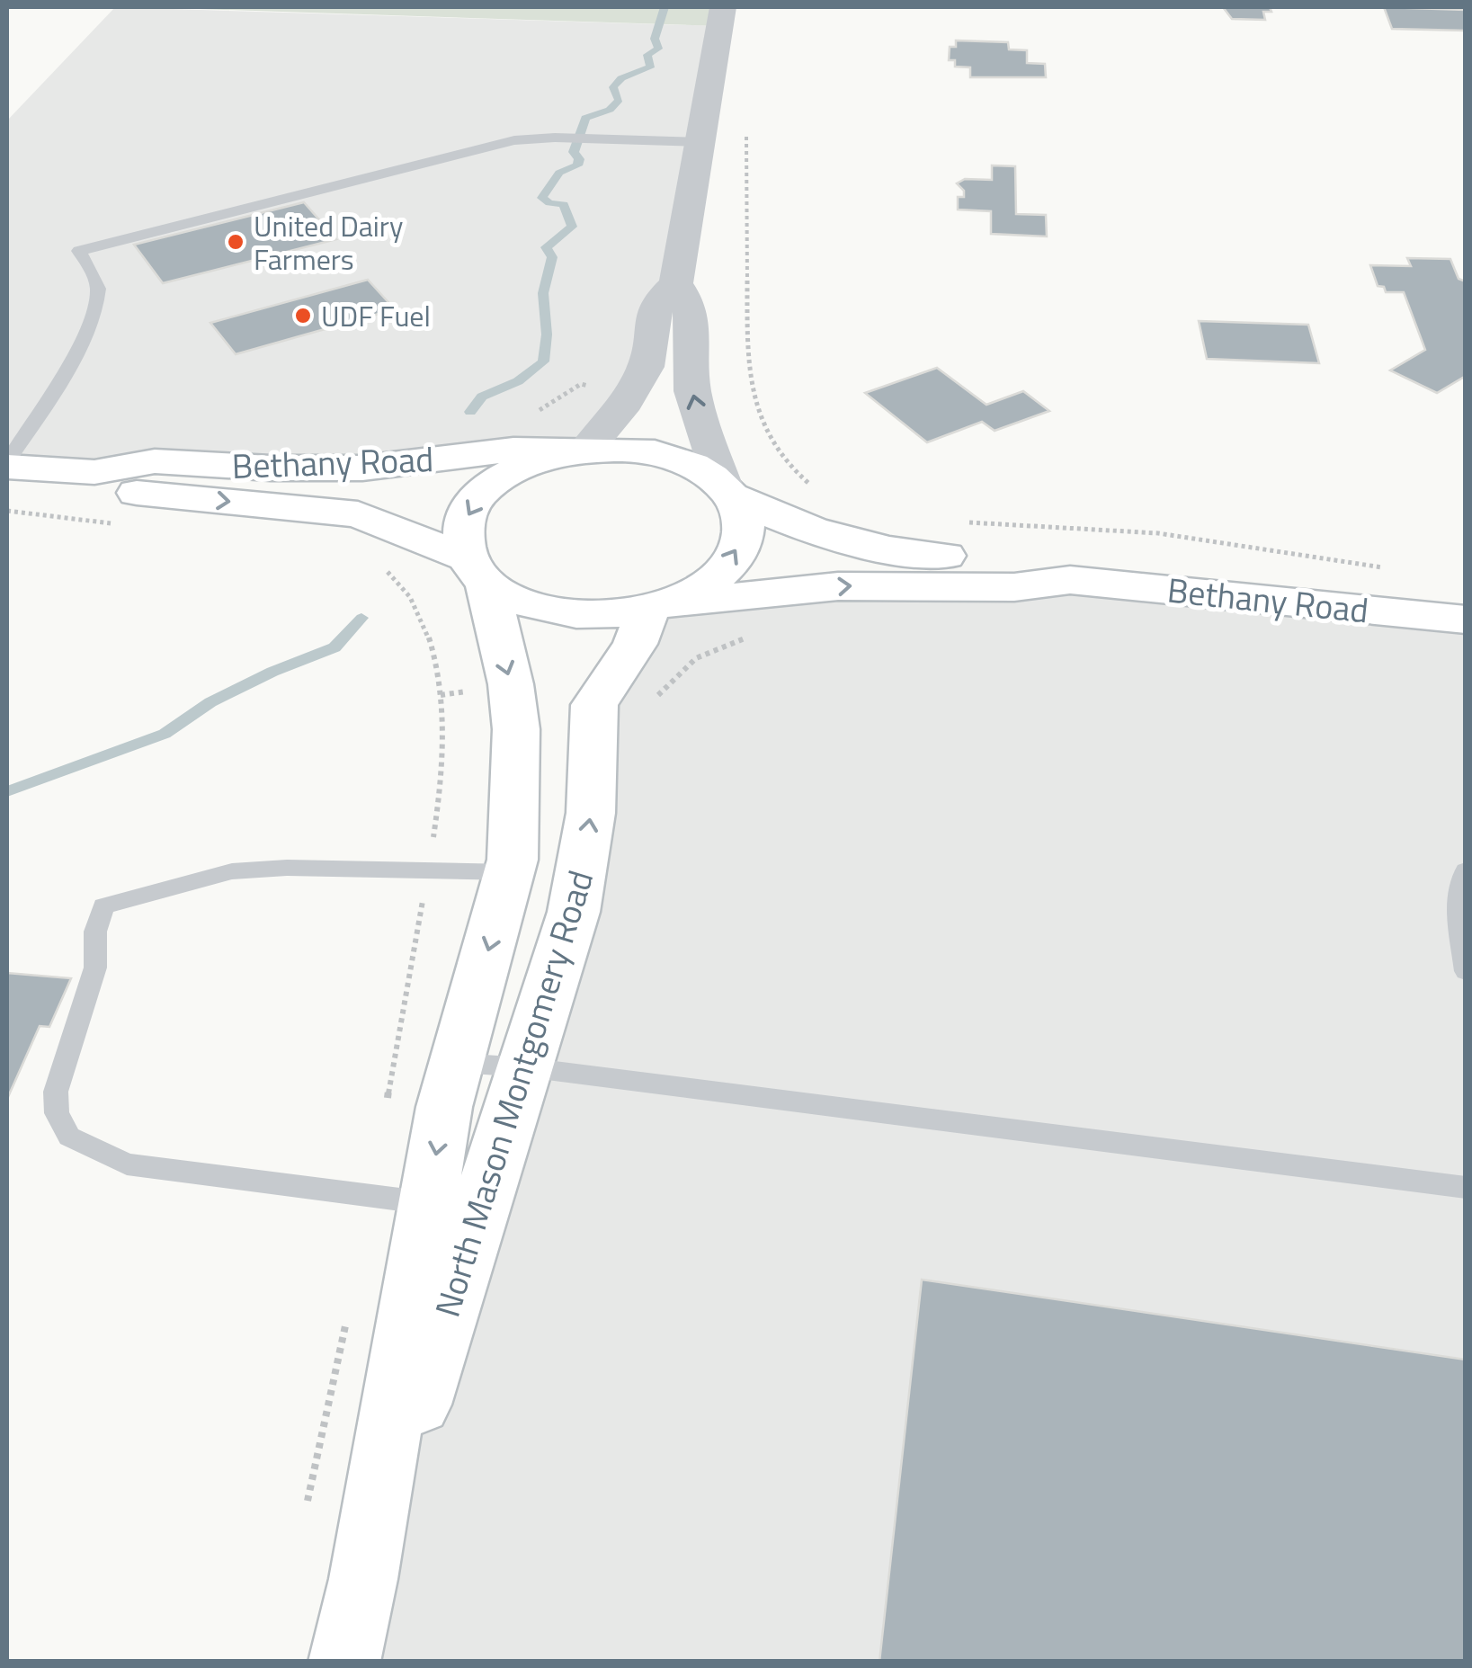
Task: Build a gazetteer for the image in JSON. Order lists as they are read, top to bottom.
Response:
{
  "streets": {
    "main road": ["Bethany Road", "North Mason Montgomery Road"]
  },
  "crossings": [
    ["Bethany Road", "North Mason Montgomery Road"]
  ],
  "places": ["United Dairy Farmers", "UDF Fuel"]
}
